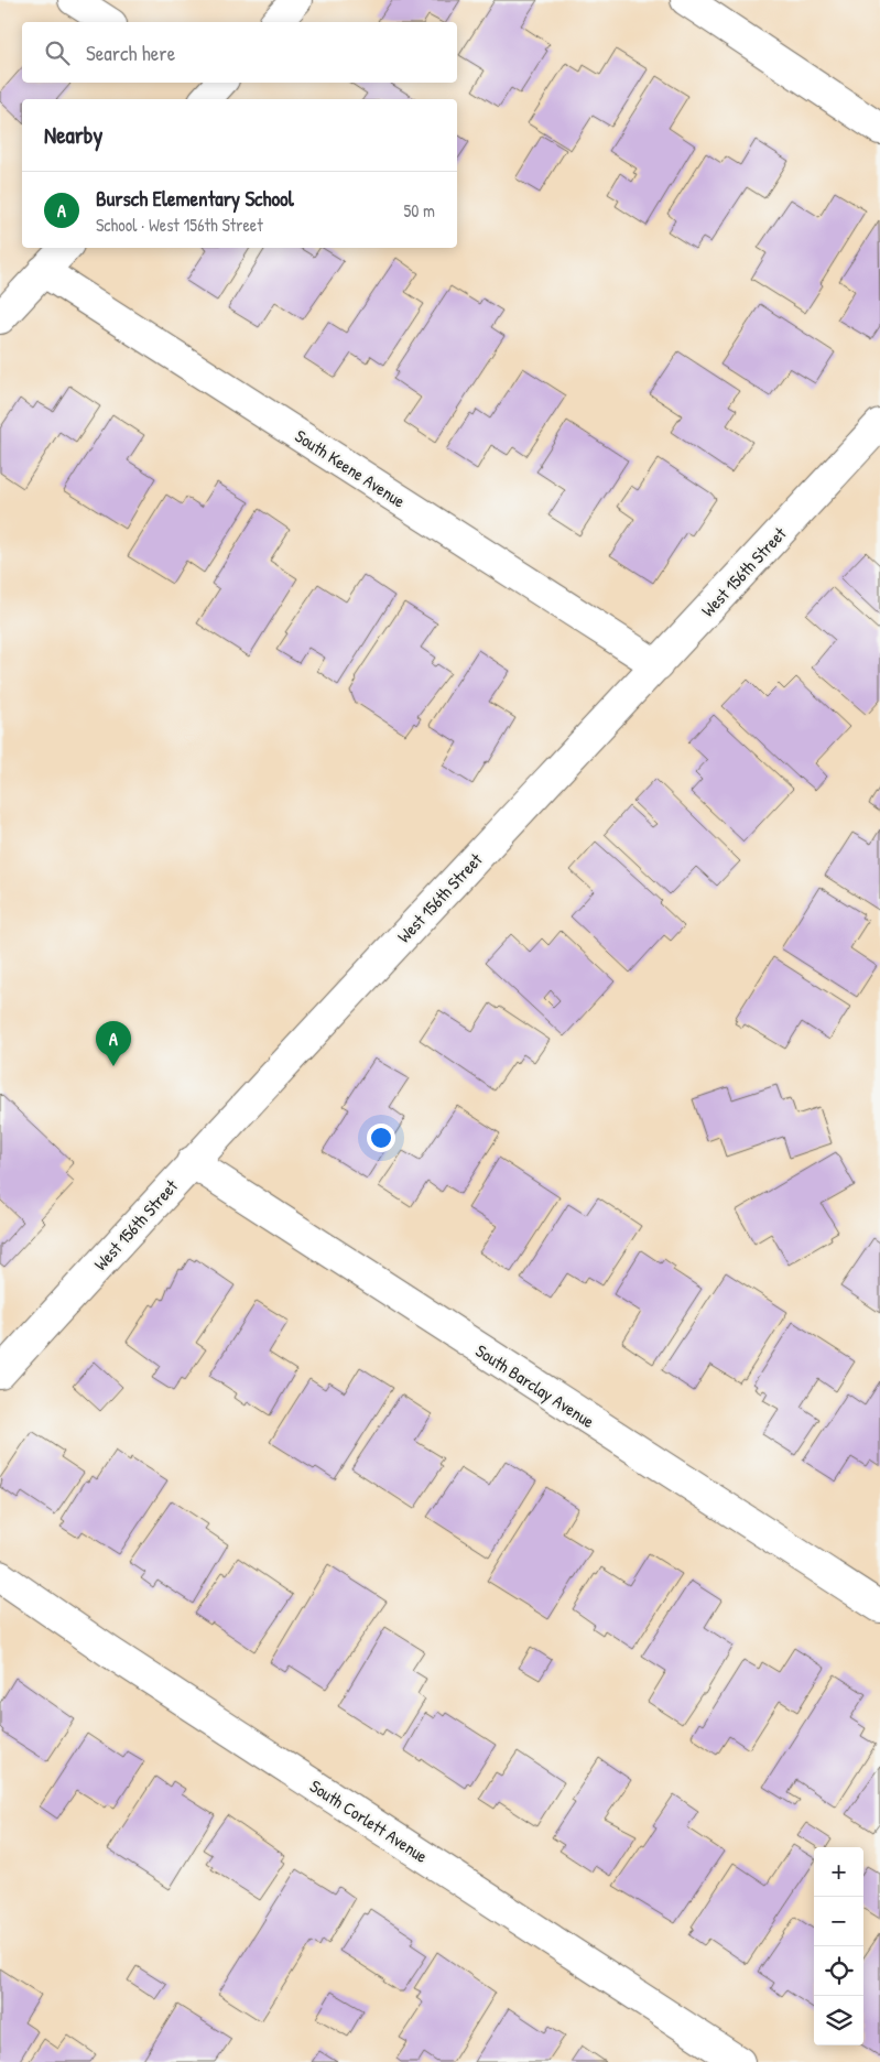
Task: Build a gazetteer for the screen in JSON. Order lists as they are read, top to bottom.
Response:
{
  "streets": {
    "street": [
      "South Keene Avenue",
      "West 156th Street",
      "South Barclay Avenue",
      "South Corlett Avenue"
    ]
  },
  "crossings": [
    ["South Keene Avenue", "West 156th Street"],
    ["West 156th Street", "South Barclay Avenue"]
  ],
  "page": {
    "search": "Search here",
    "heading": "Nearby",
    "list": [
      {
        "mark": "A",
        "name": "Bursch Elementary School",
        "note": "School · West 156th Street",
        "value": "50 m"
      }
    ],
    "pins": "A",
    "map_buttons": ["+", "−"]
  }
}
